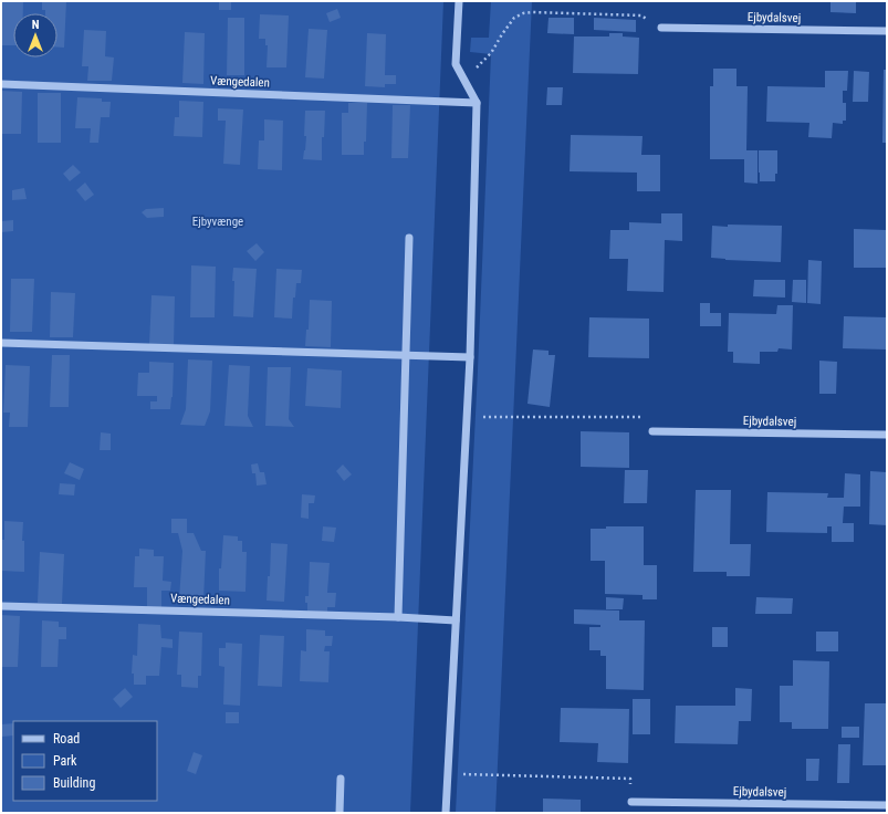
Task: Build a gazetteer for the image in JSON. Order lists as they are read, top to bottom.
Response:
{
  "streets": {
    "street": ["Ejbydalsvej", "Vængedalen"]
  },
  "parks": ["Ejbyvænge"],
  "legend": ["Road", "Park", "Building"],
  "north": "top"
}
